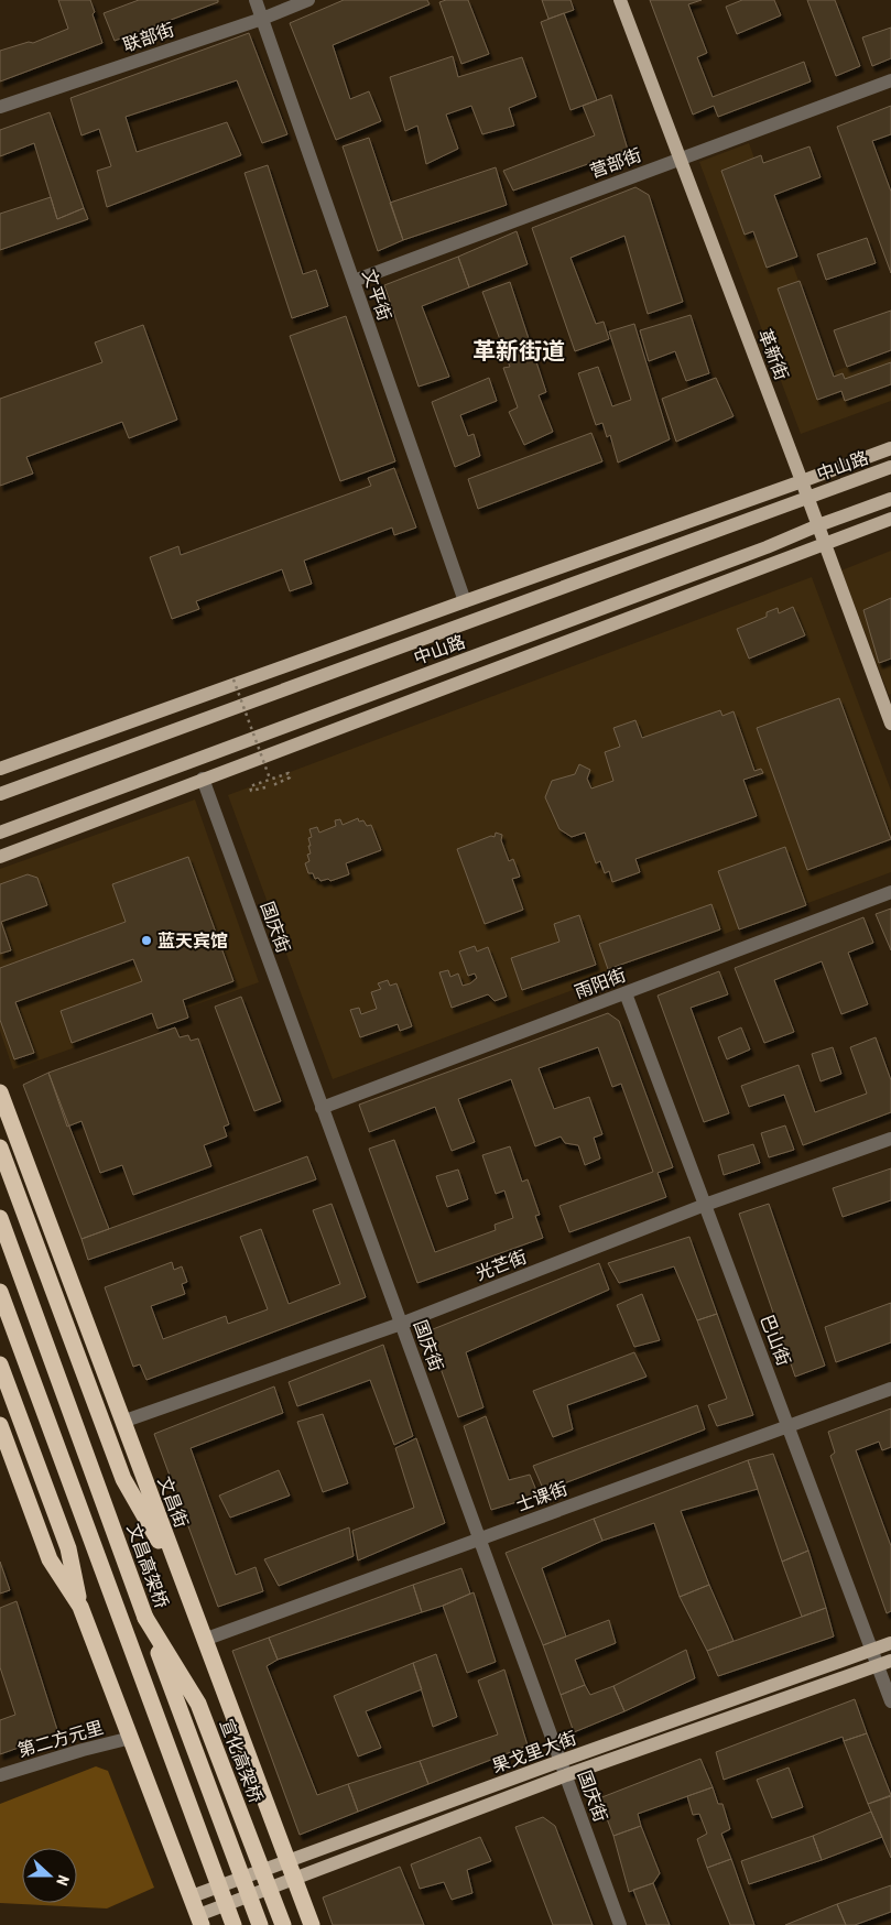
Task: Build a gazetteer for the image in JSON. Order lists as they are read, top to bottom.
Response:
{
  "streets": {
    "highway": ["文昌街", "文昌高架桥", "宣化高架桥"],
    "main road": ["革新街", "中山路", "果戈里大街"],
    "street": [
      "联部街",
      "营部街",
      "文平街",
      "国庆街",
      "雨阳街",
      "光芒街",
      "巴山街",
      "士课街",
      "第二方元里"
    ]
  },
  "crossings": [
    ["联部街", "文平街"],
    ["营部街", "文平街"],
    ["营部街", "革新街"],
    ["革新街", "中山路"],
    ["国庆街", "雨阳街"],
    ["国庆街", "光芒街"],
    ["国庆街", "士课街"],
    ["国庆街", "果戈里大街"],
    ["雨阳街", "巴山街"],
    ["光芒街", "巴山街"],
    ["光芒街", "文昌街"],
    ["巴山街", "士课街"],
    ["巴山街", "果戈里大街"],
    ["士课街", "文昌街"],
    ["文昌街", "果戈里大街"],
    ["文昌高架桥", "宣化高架桥"]
  ],
  "districts": ["革新街道"],
  "places": ["蓝天宾馆"],
  "north": "right"
}
